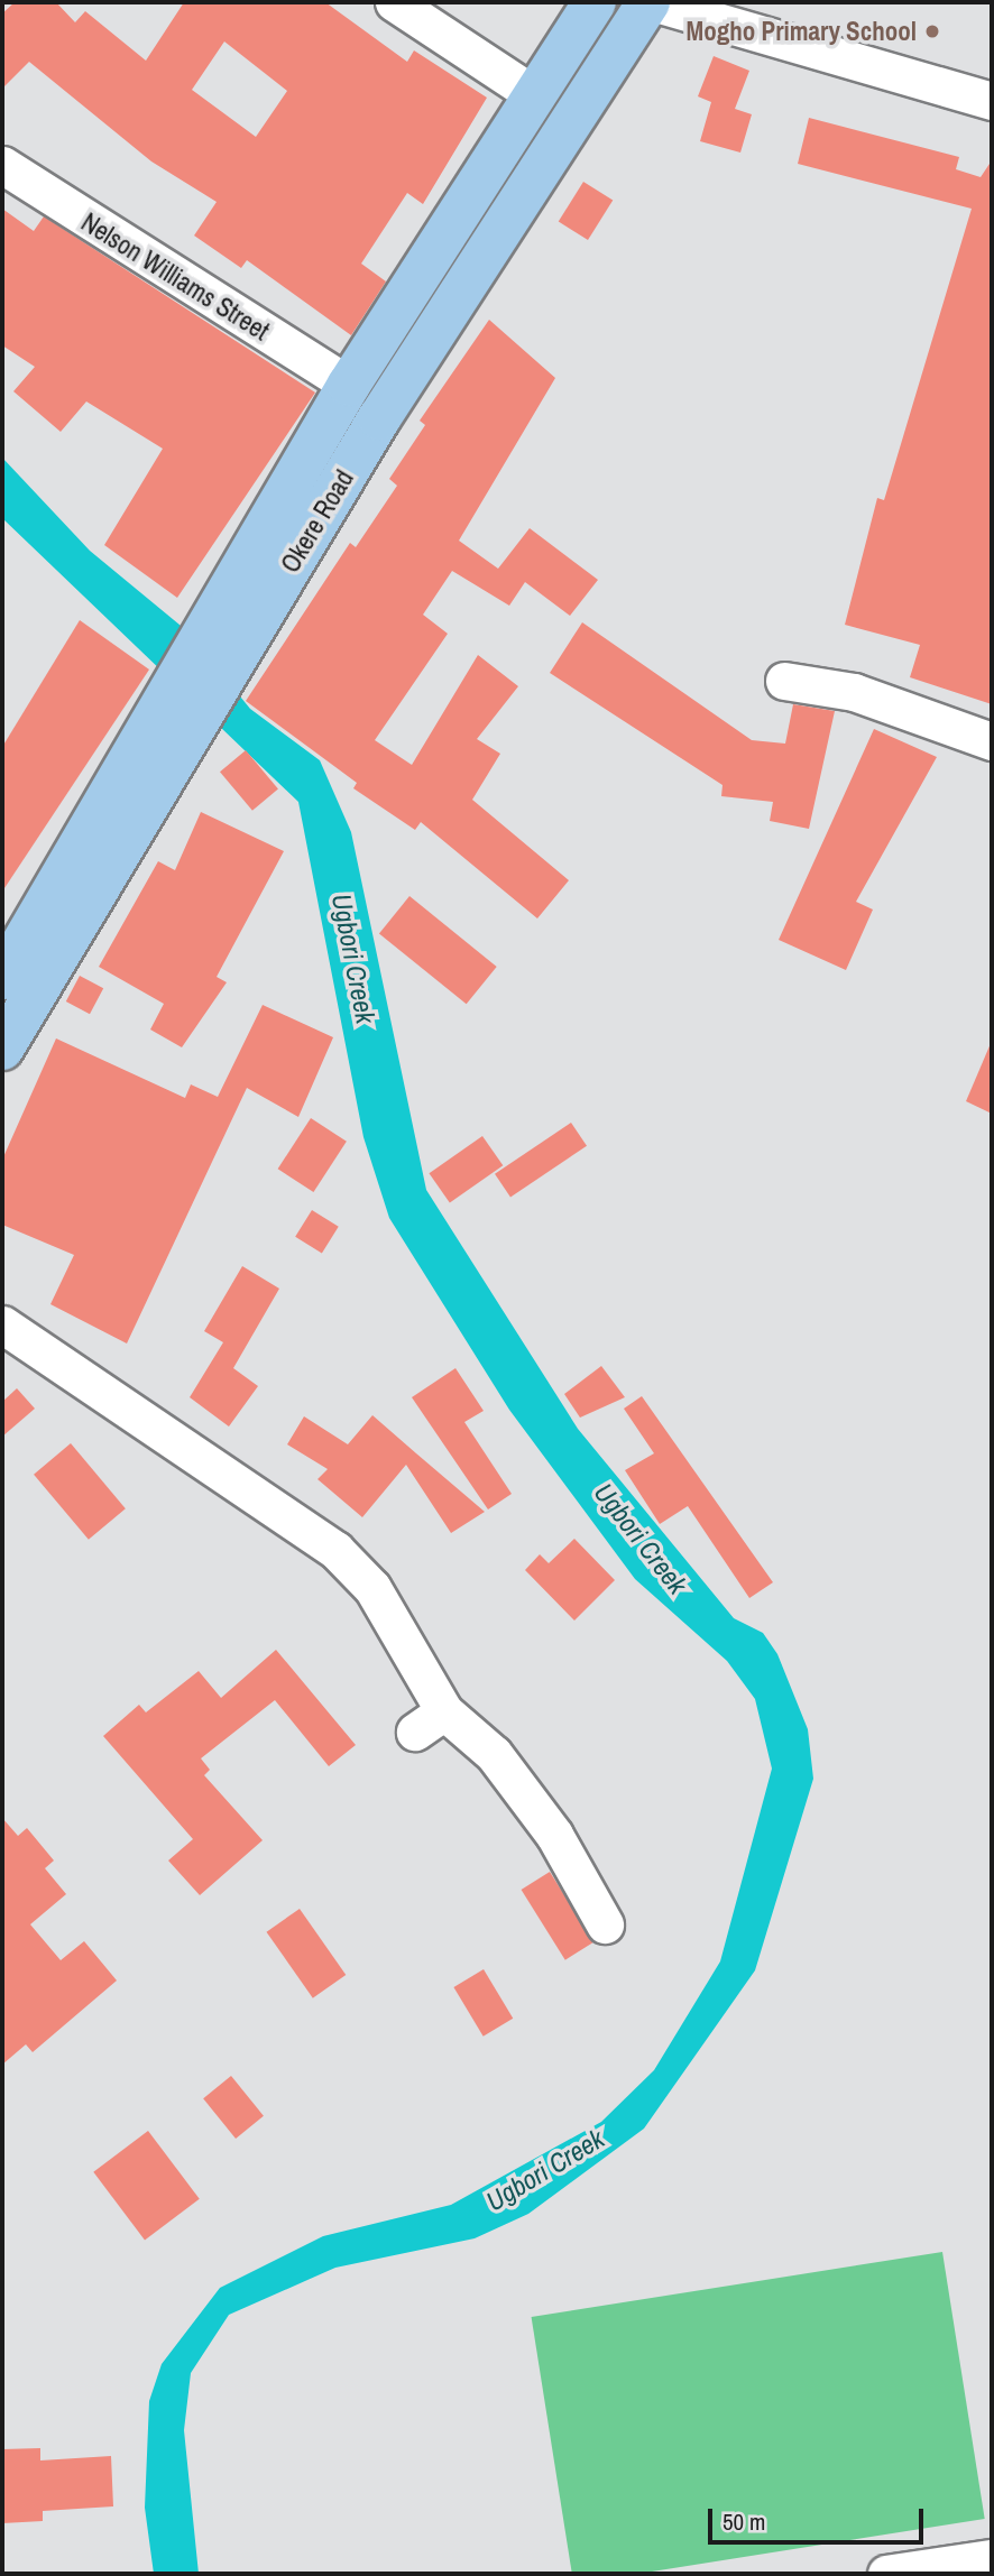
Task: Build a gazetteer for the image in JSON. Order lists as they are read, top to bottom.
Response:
{
  "streets": {
    "main road": ["Okere Road"],
    "street": ["Nelson Williams Street"]
  },
  "crossings": [
    ["Nelson Williams Street", "Okere Road"]
  ],
  "water": ["Ugbori Creek"],
  "places": ["Mogho Primary School"],
  "scale_bar": "50 m"
}
